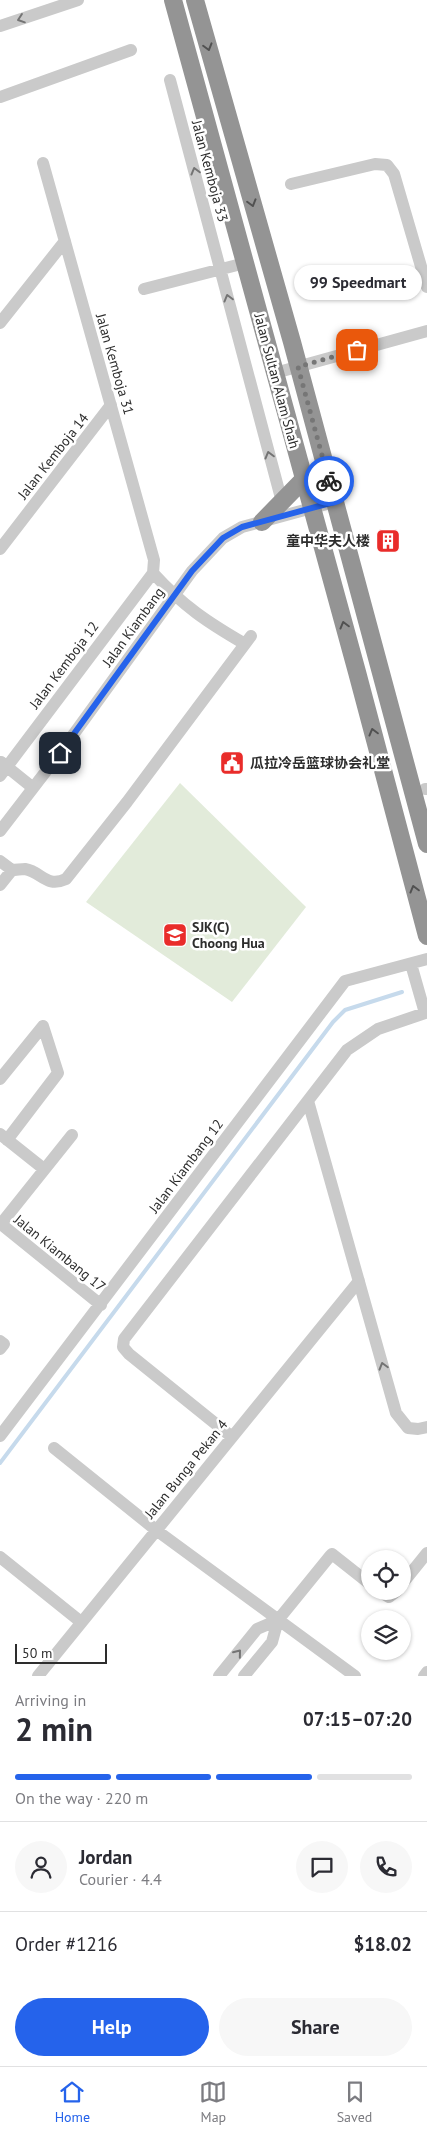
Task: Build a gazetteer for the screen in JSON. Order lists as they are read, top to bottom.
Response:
{
  "streets": {
    "highway": ["Jalan Sultan Alam Shah"],
    "street": [
      "Jalan Kemboja 33",
      "Jalan Kemboja 31",
      "Jalan Kemboja 14",
      "Jalan Kiambang",
      "Jalan Kemboja 12",
      "Jalan Kiambang 12",
      "Jalan Kiambang 17",
      "Jalan Bunga Pekan 4"
    ]
  },
  "crossings": [
    ["Jalan Kemboja 31", "Jalan Kemboja 14"],
    ["Jalan Kemboja 31", "Jalan Kemboja 12"],
    ["Jalan Sultan Alam Shah", "Jalan Kiambang"],
    ["Jalan Kiambang 12", "Jalan Kiambang 17"]
  ],
  "one_way": ["Jalan Kemboja 33"],
  "places": {
    "other": ["99 Speedmart"],
    "building": ["童中华夫人楼"],
    "public building": ["瓜拉冷岳篮球协会礼堂"],
    "school or university": ["SJK(C) Choong Hua"]
  },
  "scale_bar": "50 m",
  "page": {
    "bubble": "99 Speedmart",
    "scale": "50 m",
    "heading": ["2 min", "Arriving in", "07:15–07:20"],
    "panel": [
      "Jordan",
      "Courier · 4.4",
      "Order #1216",
      "$18.02"
    ],
    "bar": "On the way · 220 m",
    "buttons": ["Help", "Share"],
    "tabs": ["Home", "Map", "Saved"]
  }
}
